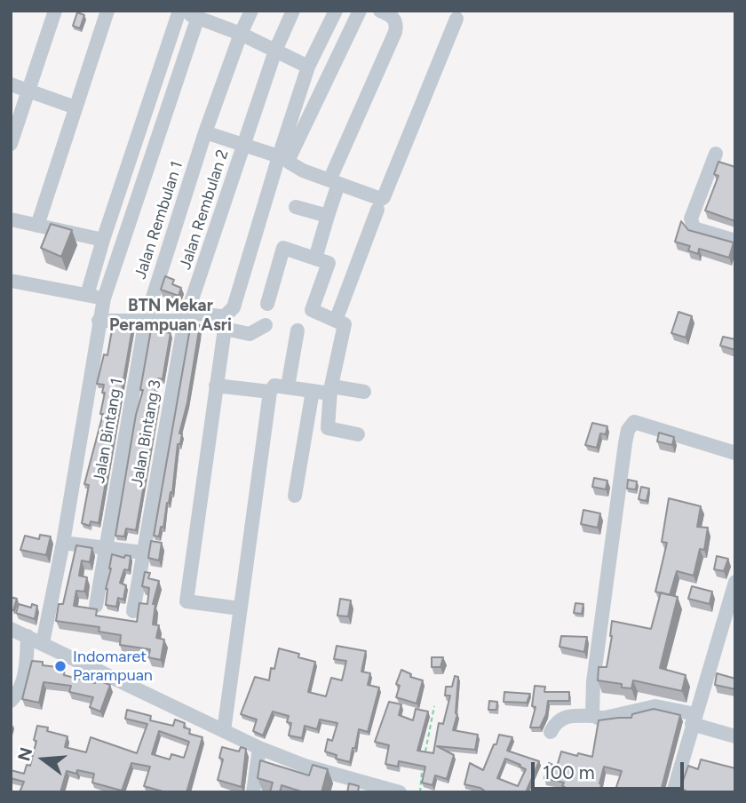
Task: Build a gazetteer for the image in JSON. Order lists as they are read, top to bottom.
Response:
{
  "streets": {
    "street": [
      "Jalan Rembulan 2",
      "Jalan Rembulan 1",
      "Jalan Bintang 1",
      "Jalan Bintang 3"
    ]
  },
  "crossings": [
    ["Jalan Rembulan 2", "Jalan Bintang 3"],
    ["Jalan Rembulan 1", "Jalan Bintang 1"]
  ],
  "districts": ["BTN Mekar Perampuan Asri"],
  "places": ["Indomaret Parampuan"],
  "scale_bar": "100 m",
  "north": "left"
}
